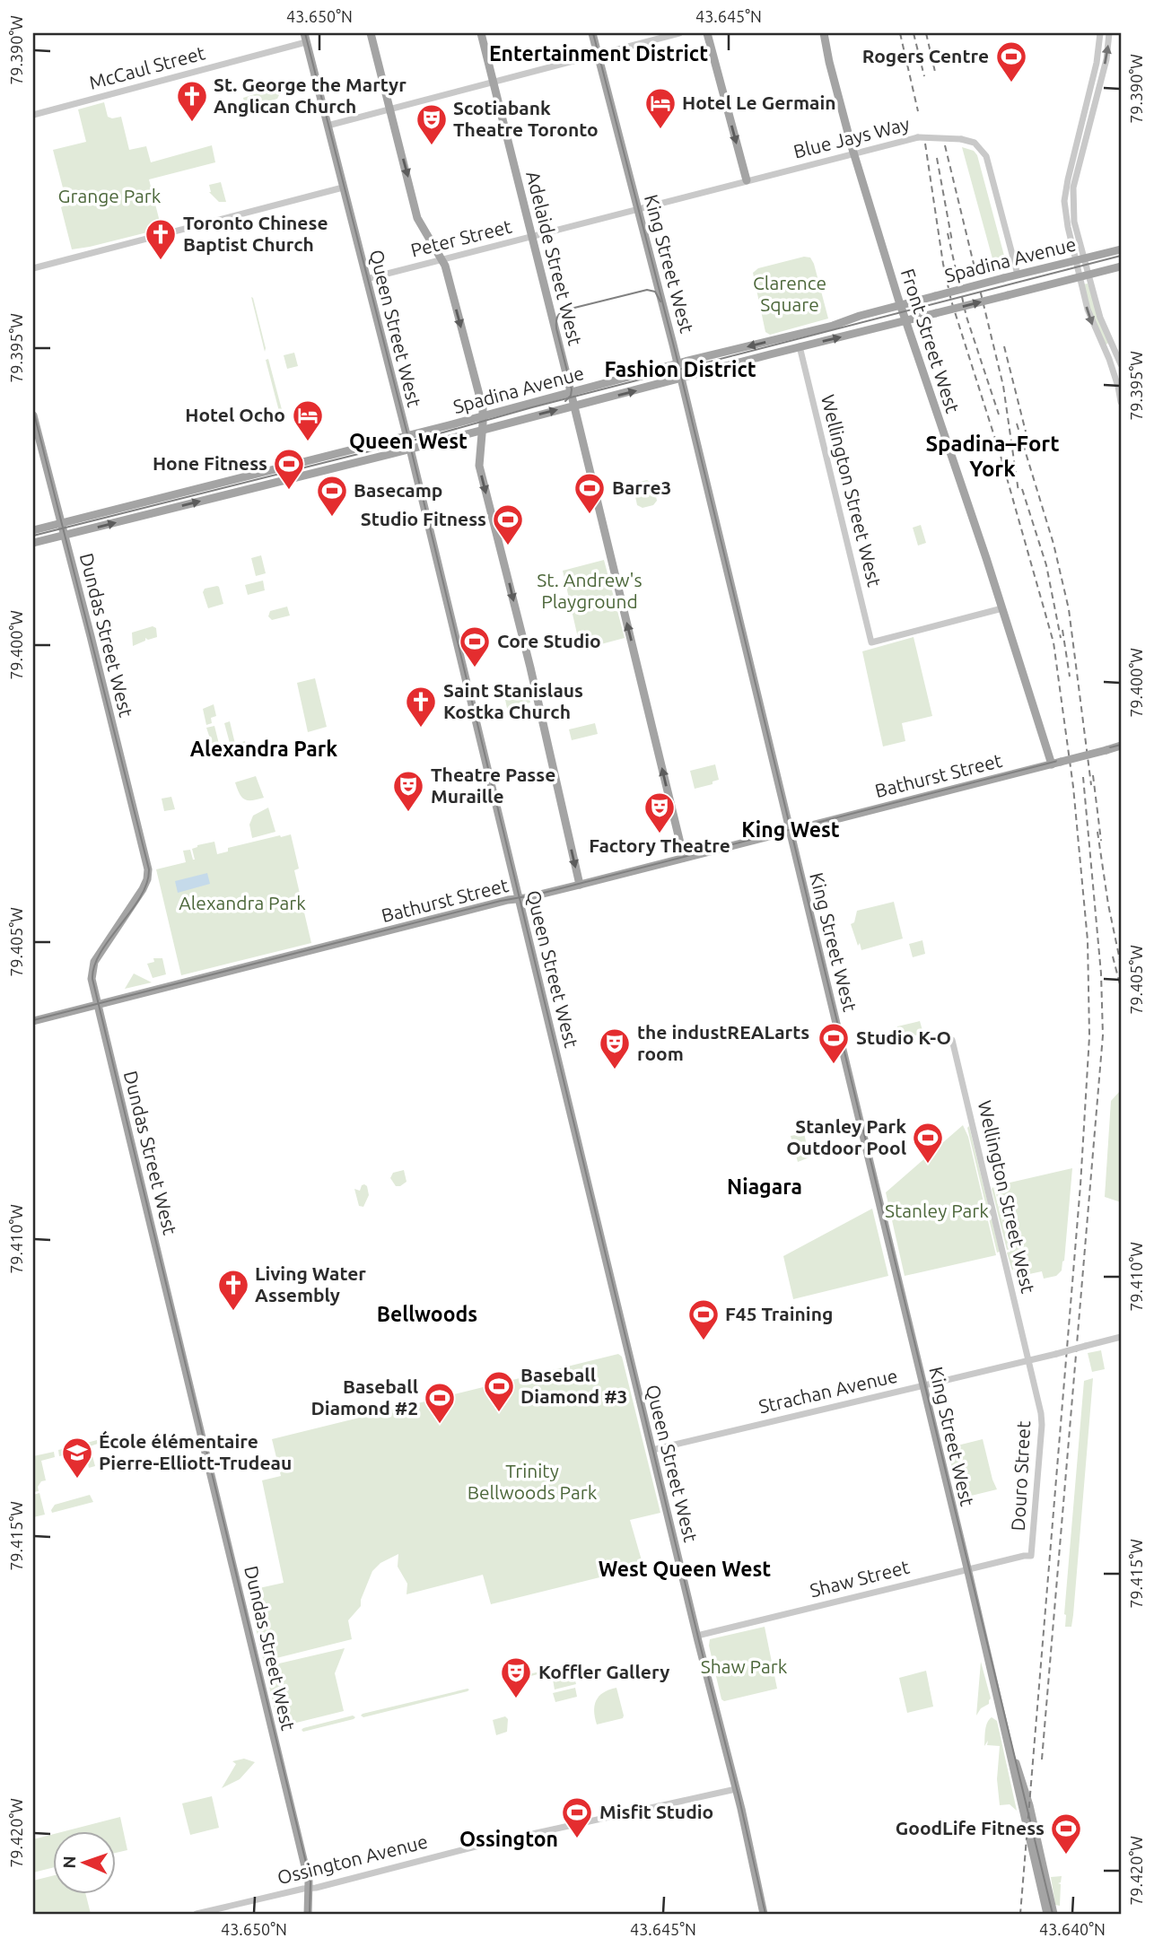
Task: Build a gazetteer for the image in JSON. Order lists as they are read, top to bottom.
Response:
{
  "streets": {
    "main road": [
      "Adelaide Street West",
      "Spadina Avenue",
      "King Street West",
      "Queen Street West",
      "Front Street West",
      "Dundas Street West",
      "Bathurst Street"
    ],
    "street": [
      "McCaul Street",
      "Blue Jays Way",
      "Peter Street",
      "Wellington Street West",
      "Strachan Avenue",
      "Douro Street",
      "Shaw Street",
      "Ossington Avenue"
    ]
  },
  "crossings": [
    ["McCaul Street", "Queen Street West"],
    ["Blue Jays Way", "Peter Street"],
    ["Blue Jays Way", "Spadina Avenue"],
    ["Blue Jays Way", "King Street West"],
    ["Blue Jays Way", "Front Street West"],
    ["Peter Street", "Adelaide Street West"],
    ["Peter Street", "King Street West"],
    ["Peter Street", "Queen Street West"],
    ["Adelaide Street West", "Spadina Avenue"],
    ["Adelaide Street West", "Bathurst Street"],
    ["Spadina Avenue", "King Street West"],
    ["Spadina Avenue", "Queen Street West"],
    ["Spadina Avenue", "Front Street West"],
    ["Spadina Avenue", "Wellington Street West"],
    ["Spadina Avenue", "Dundas Street West"],
    ["King Street West", "Bathurst Street"],
    ["King Street West", "Strachan Avenue"],
    ["King Street West", "Shaw Street"],
    ["Queen Street West", "Bathurst Street"],
    ["Queen Street West", "Strachan Avenue"],
    ["Queen Street West", "Shaw Street"],
    ["Queen Street West", "Ossington Avenue"],
    ["Front Street West", "Wellington Street West"],
    ["Front Street West", "Bathurst Street"],
    ["Wellington Street West", "Strachan Avenue"],
    ["Wellington Street West", "Douro Street"],
    ["Dundas Street West", "Bathurst Street"],
    ["Dundas Street West", "Ossington Avenue"],
    ["Strachan Avenue", "Douro Street"],
    ["Douro Street", "Shaw Street"]
  ],
  "one_way": ["Adelaide Street West"],
  "districts": [
    "Entertainment District",
    "Fashion District",
    "Queen West",
    "Spadina–Fort York",
    "Alexandra Park",
    "King West",
    "Niagara",
    "Bellwoods",
    "West Queen West",
    "Ossington"
  ],
  "parks": [
    "Grange Park",
    "Clarence Square",
    "St. Andrew's Playground",
    "Alexandra Park",
    "Stanley Park",
    "Trinity Bellwoods Park",
    "Shaw Park"
  ],
  "places": {
    "sports": [
      "Rogers Centre",
      "Hone Fitness",
      "Barre3",
      "Basecamp",
      "Studio Fitness",
      "Core Studio",
      "Studio K-O",
      "Stanley Park Outdoor Pool",
      "F45 Training",
      "Baseball Diamond #3",
      "Baseball Diamond #2",
      "Misfit Studio",
      "GoodLife Fitness"
    ],
    "church": [
      "St. George the Martyr Anglican Church",
      "Toronto Chinese Baptist Church",
      "Saint Stanislaus Kostka Church",
      "Living Water Assembly"
    ],
    "hotel": ["Hotel Le Germain", "Hotel Ocho"],
    "theatre": [
      "Scotiabank Theatre Toronto",
      "Theatre Passe Muraille",
      "Factory Theatre",
      "the industREALarts room",
      "Koffler Gallery"
    ],
    "school or university": ["École élémentaire Pierre-Elliott-Trudeau"]
  },
  "north": "left",
  "coordinates": [
    "43.650°N",
    "43.645°N",
    "79.390°W",
    "79.395°W",
    "79.400°W",
    "79.405°W",
    "79.410°W",
    "79.415°W",
    "79.420°W",
    "43.640°N"
  ]
}
